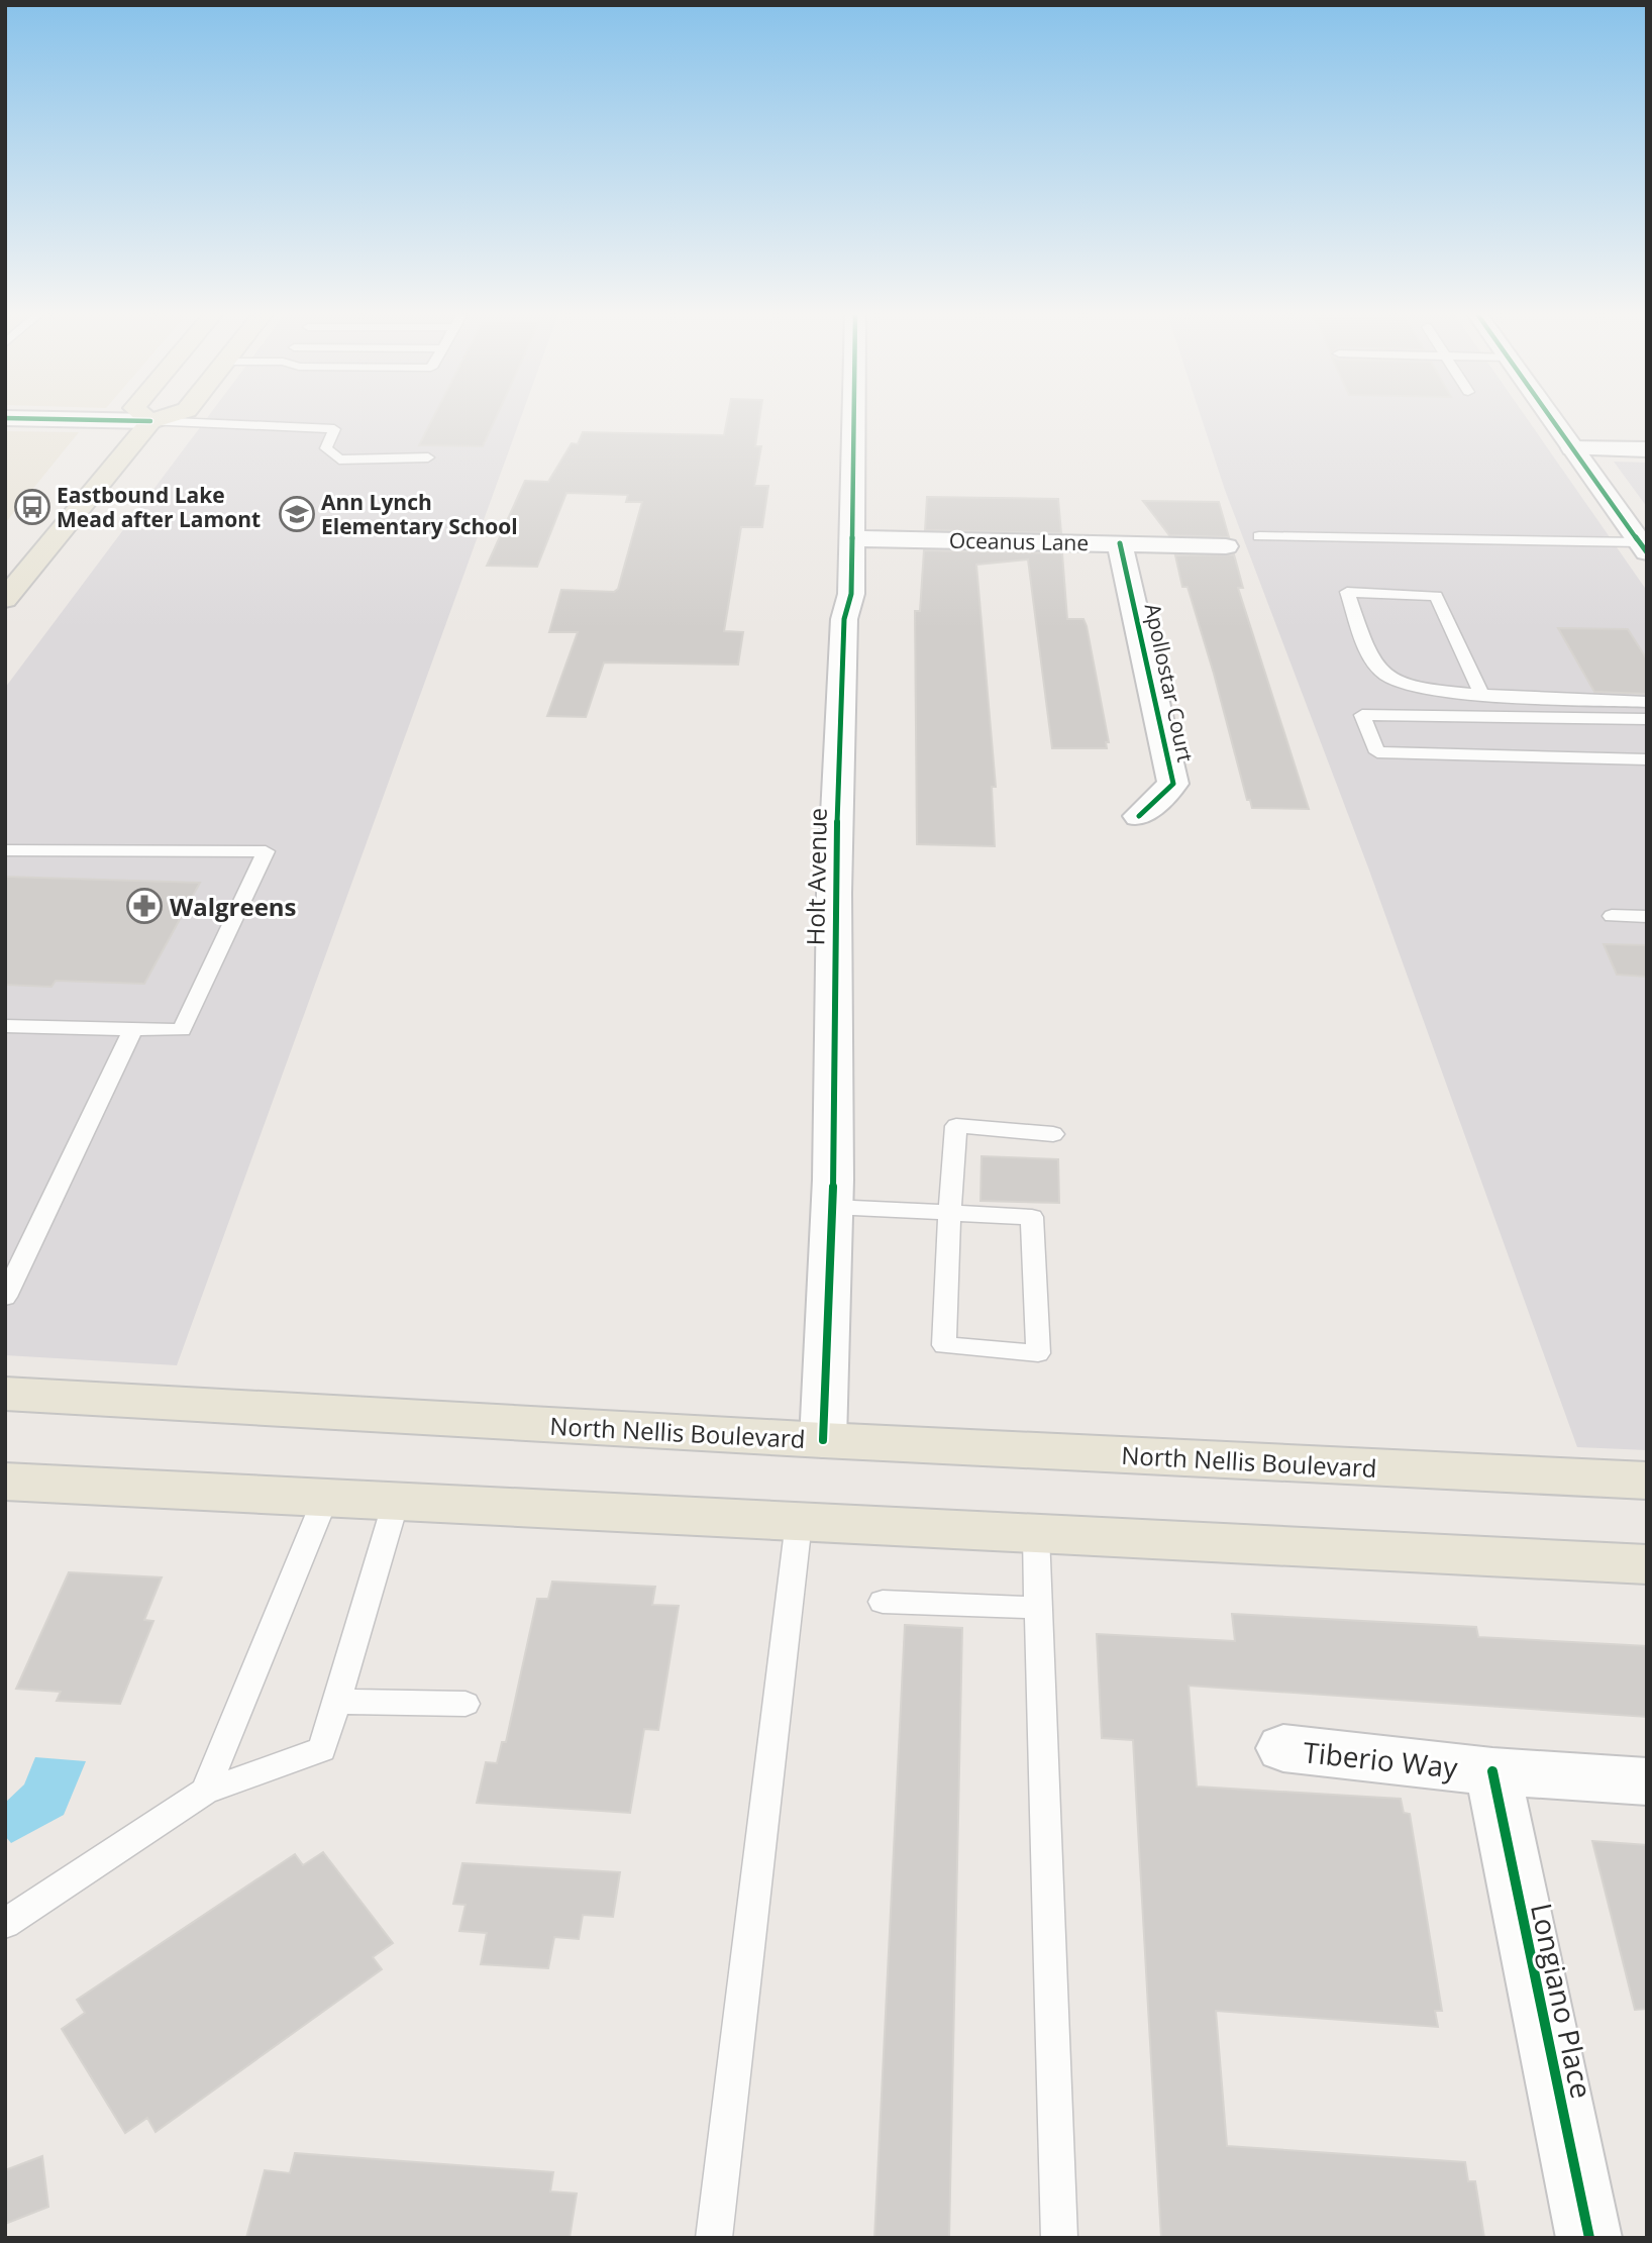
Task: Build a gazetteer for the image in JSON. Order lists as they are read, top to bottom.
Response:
{
  "streets": {
    "main road": ["North Nellis Boulevard"],
    "street": [
      "Oceanus Lane",
      "Apollostar Court",
      "Holt Avenue",
      "Tiberio Way",
      "Longiano Place"
    ]
  },
  "crossings": [
    ["Oceanus Lane", "Apollostar Court"],
    ["Oceanus Lane", "Holt Avenue"],
    ["Holt Avenue", "North Nellis Boulevard"],
    ["Tiberio Way", "Longiano Place"]
  ],
  "places": {
    "bus stop": ["Eastbound Lake Mead after Lamont"],
    "school or university": ["Ann Lynch Elementary School"],
    "pharmacy": ["Walgreens"]
  }
}
